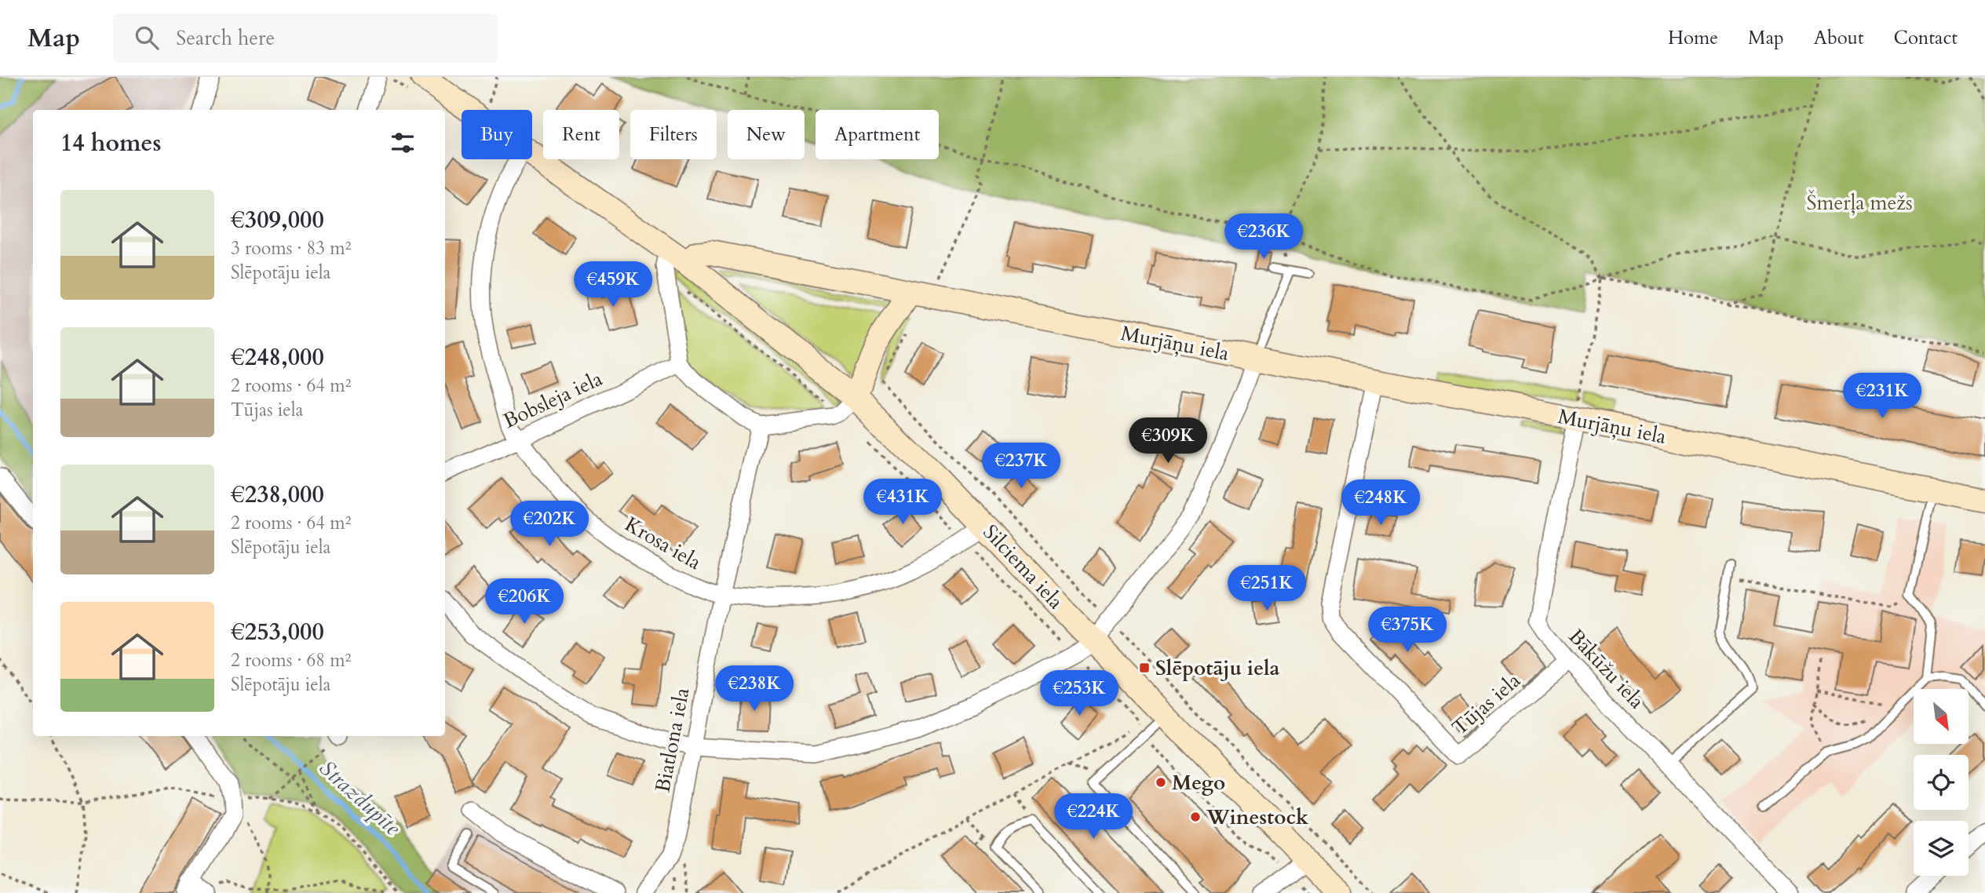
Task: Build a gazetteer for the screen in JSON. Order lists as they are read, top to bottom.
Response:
{
  "streets": {
    "street": [
      "Murjāņu iela",
      "Bobsleja iela",
      "Krosa iela",
      "Silciema iela",
      "Bākūžu iela",
      "Tūjas iela",
      "Biatlona iela"
    ]
  },
  "crossings": [
    ["Murjāņu iela", "Silciema iela"],
    ["Murjāņu iela", "Bākūžu iela"],
    ["Murjāņu iela", "Tūjas iela"],
    ["Bobsleja iela", "Krosa iela"],
    ["Krosa iela", "Silciema iela"],
    ["Krosa iela", "Biatlona iela"],
    ["Bākūžu iela", "Tūjas iela"]
  ],
  "water": ["Strazdupīte"],
  "parks": ["Šmerļa mežs"],
  "places": {
    "transit": ["Slēpotāju iela"],
    "other": ["Mego", "Winestock"]
  },
  "north": "bottom right",
  "page": {
    "header": "Map",
    "search": "Search here",
    "nav": [
      "Home",
      "Map",
      "About",
      "Contact"
    ],
    "chip": [
      "Buy",
      "Rent",
      "Filters",
      "New",
      "Apartment"
    ],
    "heading": "14 homes",
    "list": [
      {
        "name": "€309,000",
        "note": "3 rooms · 83 m² · Slēpotāju iela"
      },
      {
        "name": "€248,000",
        "note": "2 rooms · 64 m² · Tūjas iela"
      },
      {
        "name": "€238,000",
        "note": "2 rooms · 64 m² · Slēpotāju iela"
      },
      {
        "name": "€253,000",
        "note": "2 rooms · 68 m² · Slēpotāju iela"
      }
    ],
    "price": [
      "€236K",
      "€459K",
      "€231K",
      "€309K",
      "€237K",
      "€431K",
      "€248K",
      "€202K",
      "€251K",
      "€206K",
      "€375K",
      "€238K",
      "€253K",
      "€224K"
    ]
  }
}
